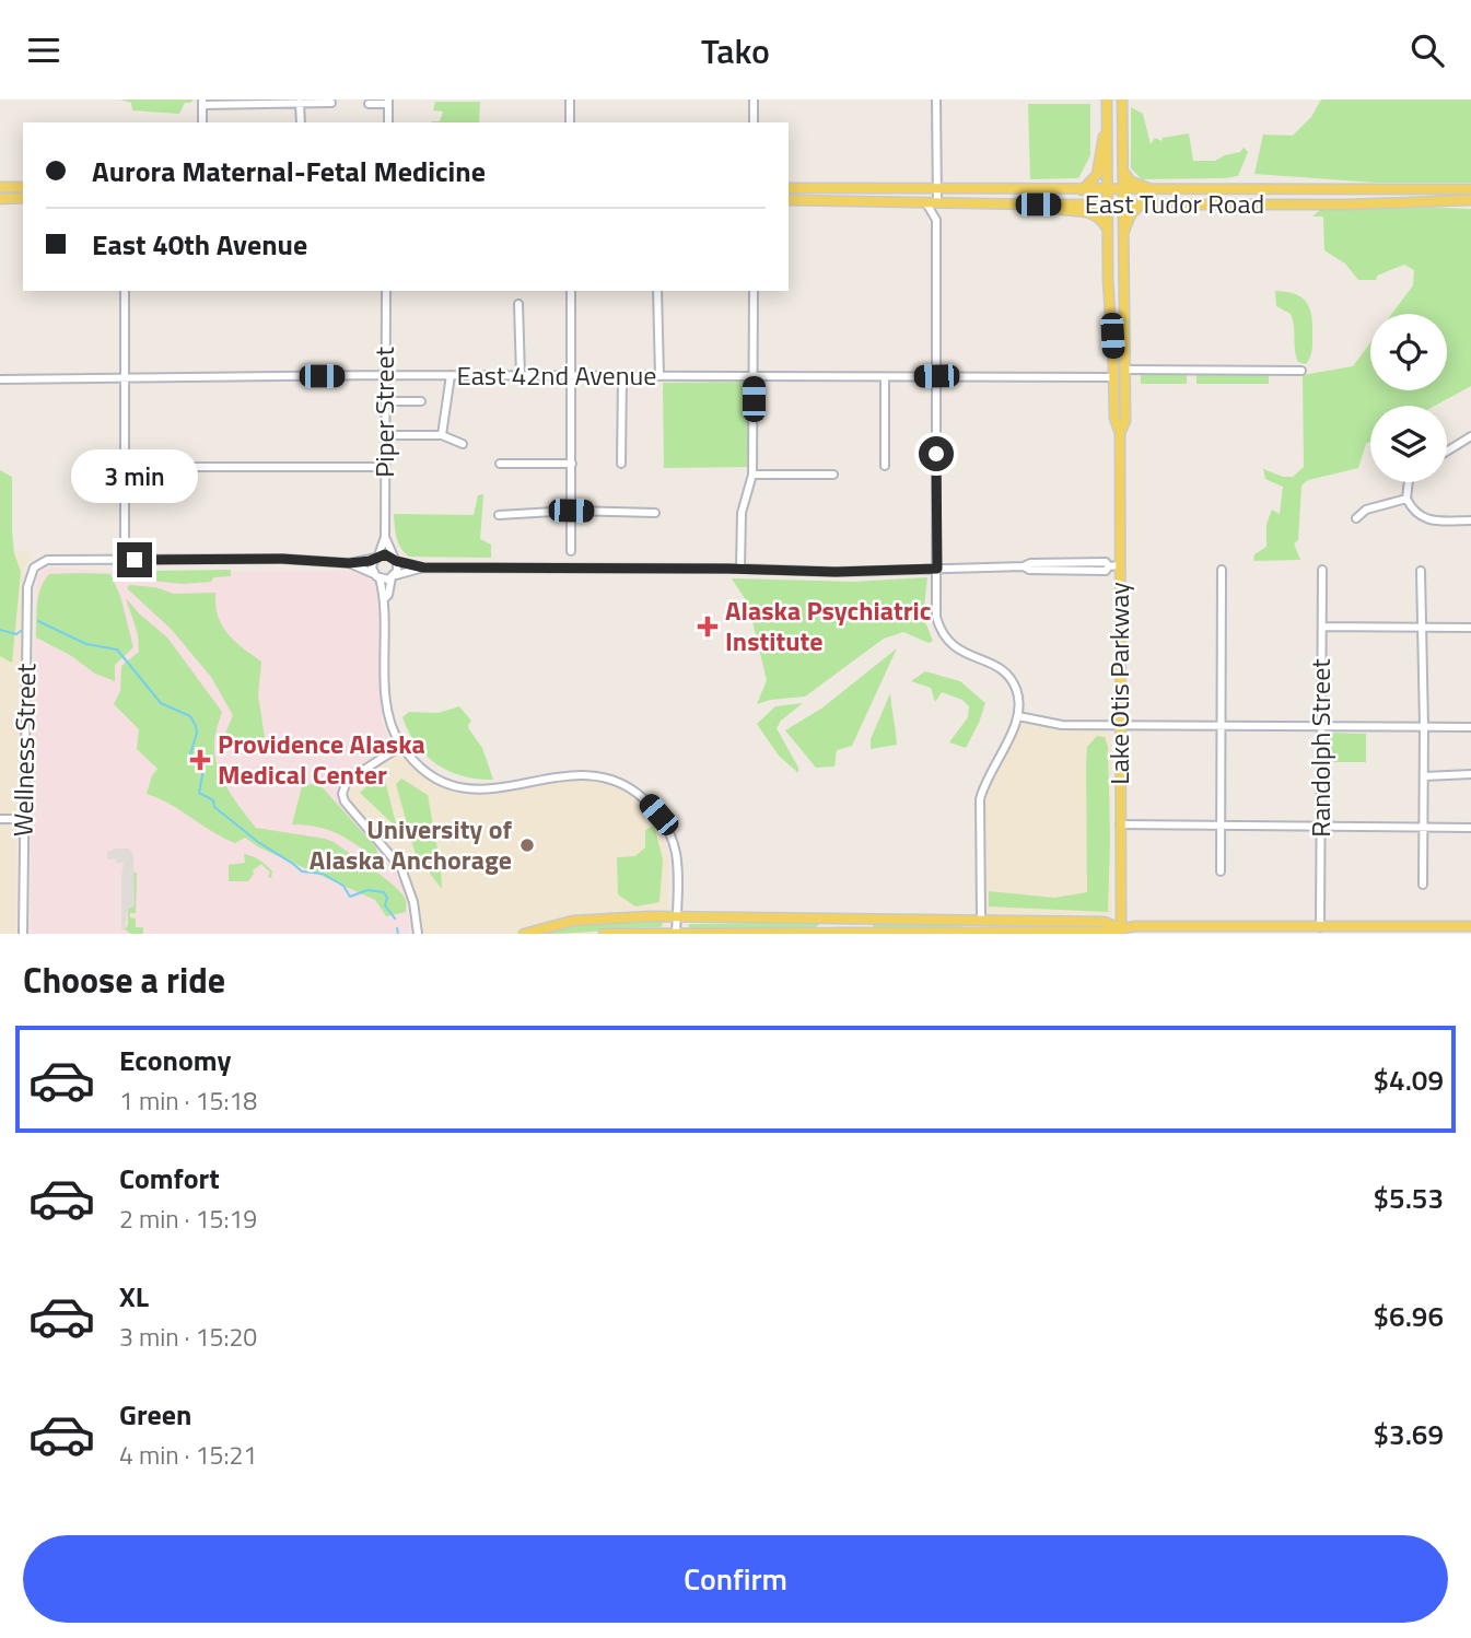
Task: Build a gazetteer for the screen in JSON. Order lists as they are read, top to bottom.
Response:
{
  "streets": {
    "main road": ["East Tudor Road", "Lake Otis Parkway"],
    "street": [
      "East 42nd Avenue",
      "Piper Street",
      "Randolph Street",
      "Wellness Street"
    ]
  },
  "crossings": [
    ["East Tudor Road", "Lake Otis Parkway"],
    ["East 42nd Avenue", "Piper Street"],
    ["East 42nd Avenue", "Lake Otis Parkway"]
  ],
  "places": {
    "health": ["Alaska Psychiatric Institute", "Providence Alaska Medical Center"],
    "other": ["University of Alaska Anchorage"]
  },
  "page": {
    "header": "Tako",
    "banner": ["Aurora Maternal-Fetal Medicine", "East 40th Avenue"],
    "bubble": "3 min",
    "heading": "Choose a ride",
    "list": [
      {
        "name": "Economy",
        "note": "1 min · 15:18",
        "value": "$4.09"
      },
      {
        "name": "Comfort",
        "note": "2 min · 15:19",
        "value": "$5.53"
      },
      {
        "name": "XL",
        "note": "3 min · 15:20",
        "value": "$6.96"
      },
      {
        "name": "Green",
        "note": "4 min · 15:21",
        "value": "$3.69"
      }
    ],
    "buttons": "Confirm"
  }
}
